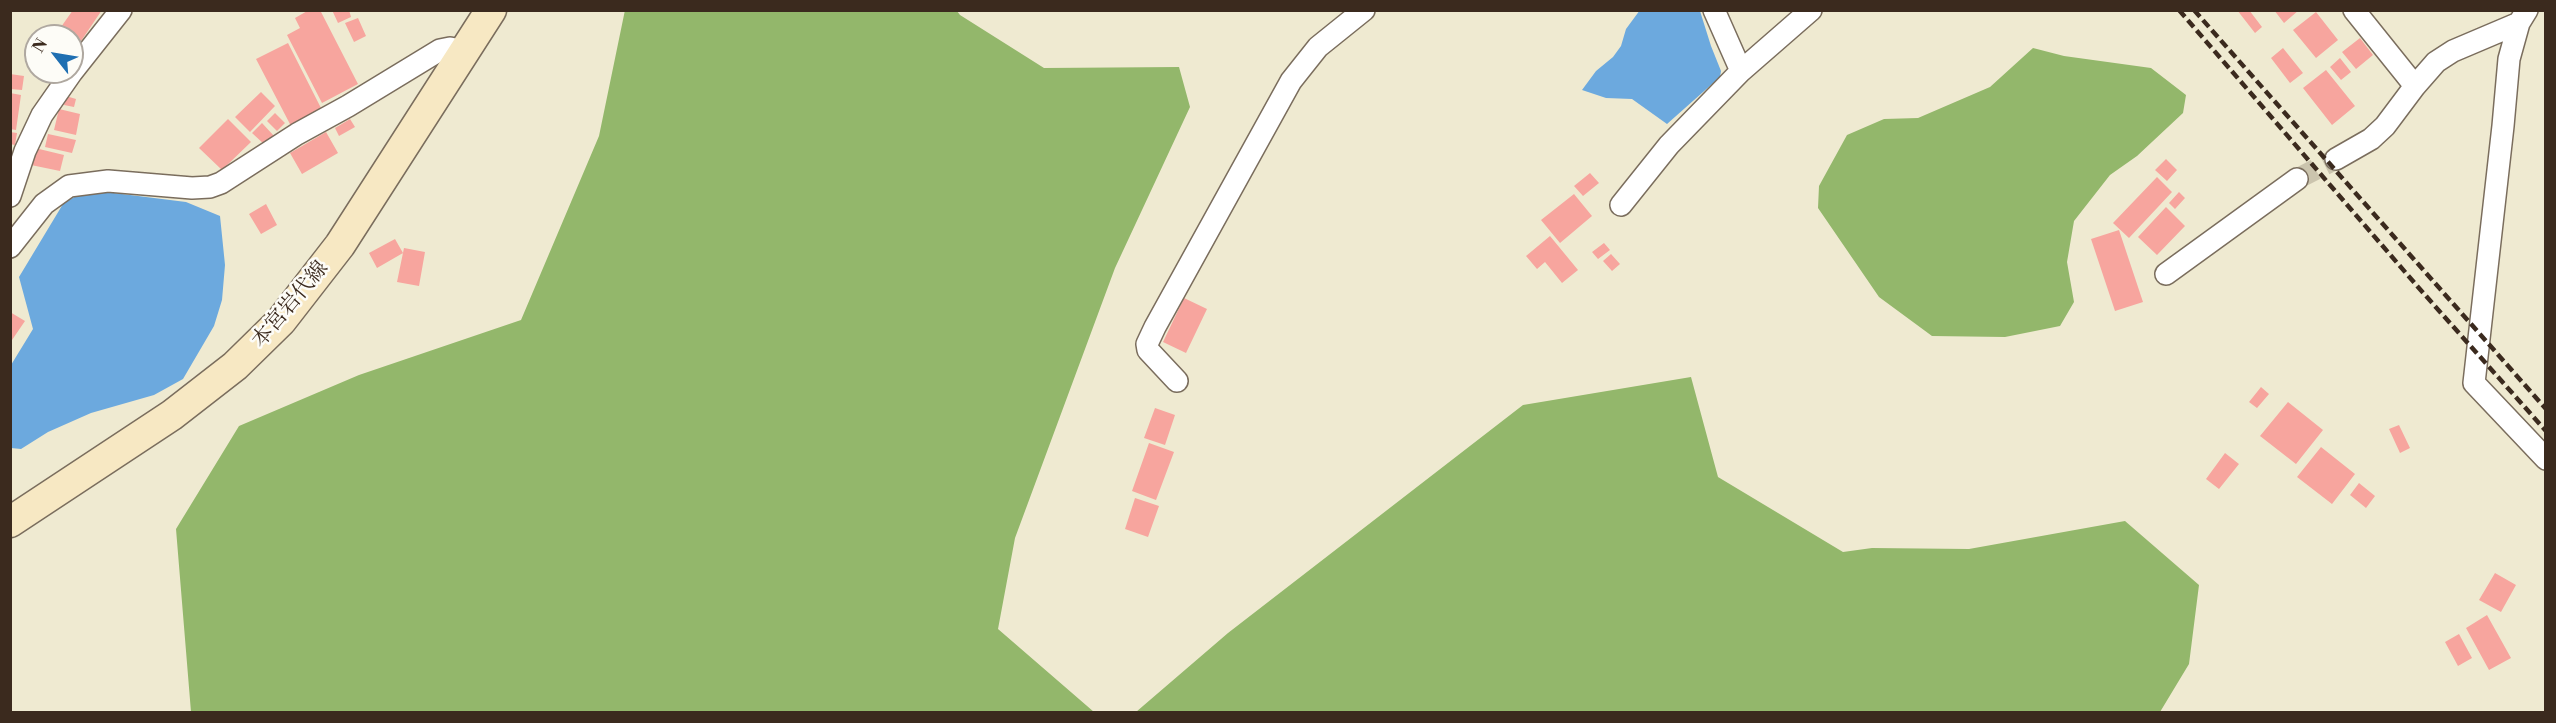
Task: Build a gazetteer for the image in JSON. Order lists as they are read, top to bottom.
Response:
{
  "streets": {
    "main road": ["本宮岩代線"]
  },
  "north": "top left"
}
